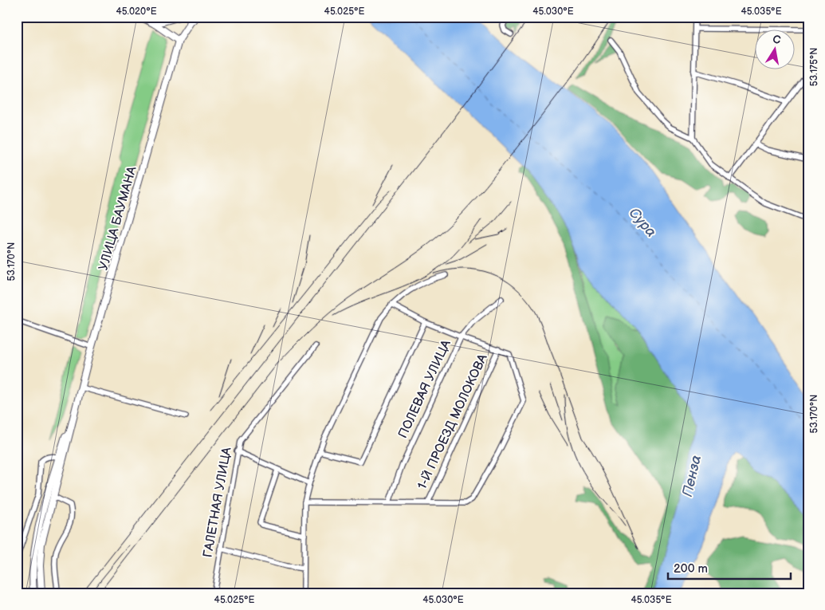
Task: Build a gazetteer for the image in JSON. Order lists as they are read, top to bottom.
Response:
{
  "streets": {
    "main road": ["УЛИЦА БАУМАНА"],
    "street": ["ПОЛЕВАЯ УЛИЦА", "1-Й ПРОЕЗД МОЛОКОВА", "ГАЛЕТНАЯ УЛИЦА"]
  },
  "water": ["Сура", "Пенза"],
  "scale_bar": "200 m",
  "north": "top",
  "coordinates": [
    "45.020°E",
    "45.025°E",
    "45.030°E",
    "45.035°E",
    "53.175°N",
    "53.170°N"
  ]
}
